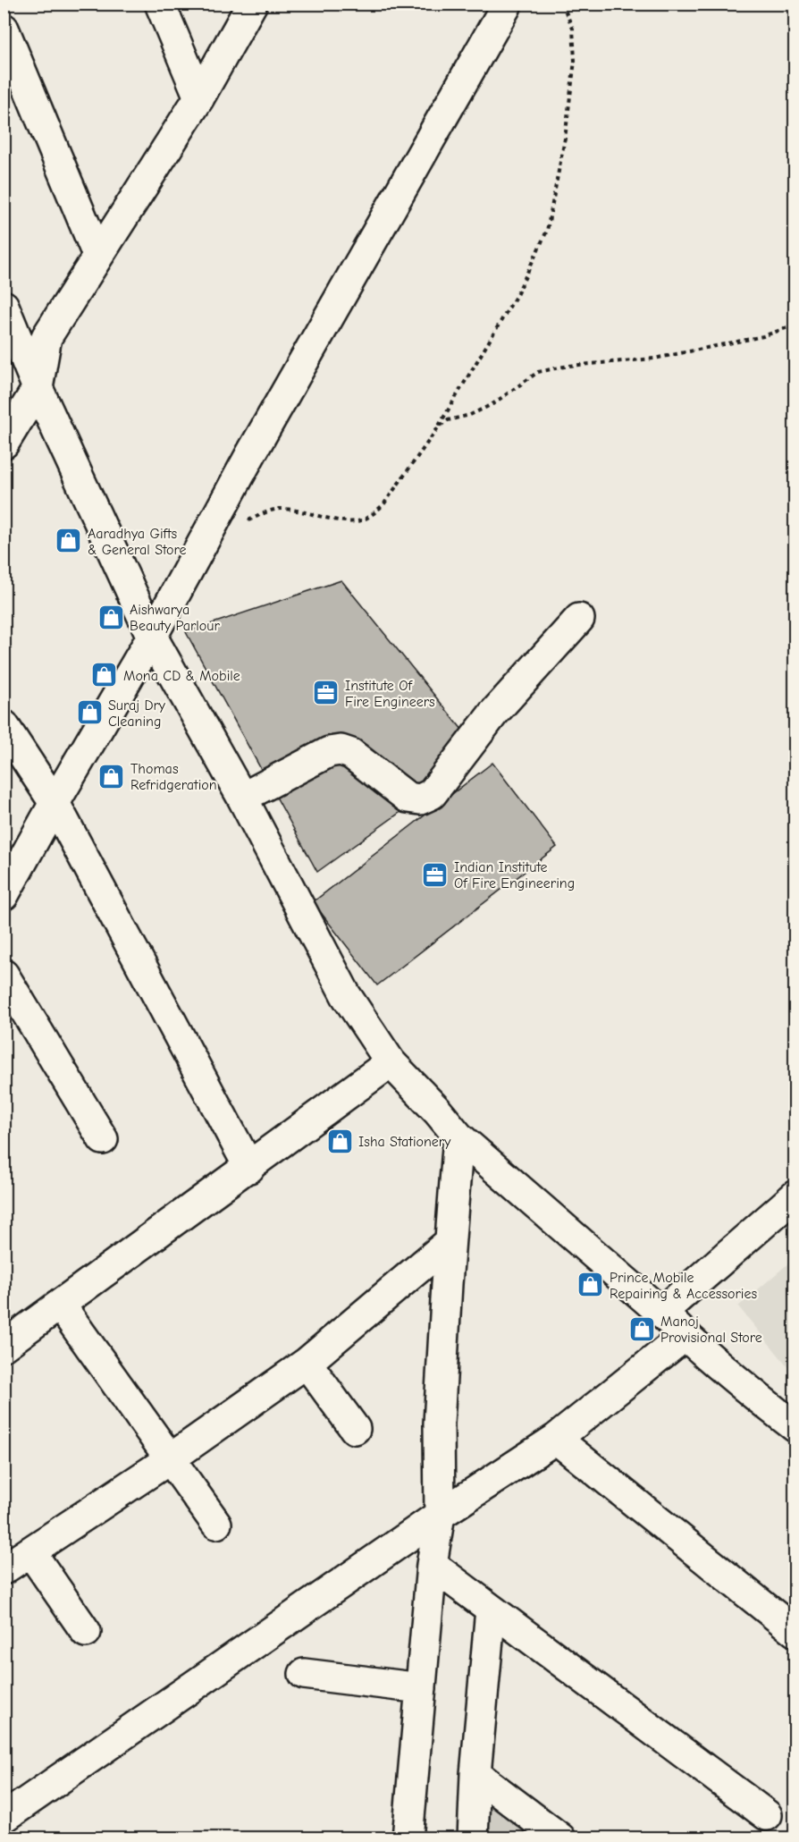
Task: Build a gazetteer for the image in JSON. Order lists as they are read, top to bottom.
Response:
{
  "places": {
    "shop": [
      "Aaradhya Gifts & General Store",
      "Aishwarya Beauty Parlour",
      "Mona CD & Mobile",
      "Suraj Dry Cleaning",
      "Thomas Refridgeration",
      "Isha Stationery",
      "Prince Mobile Repairing & Accessories",
      "Manoj Provisional Store"
    ],
    "office": ["Institute Of Fire Engineers", "Indian Institute Of Fire Engineering"]
  }
}
